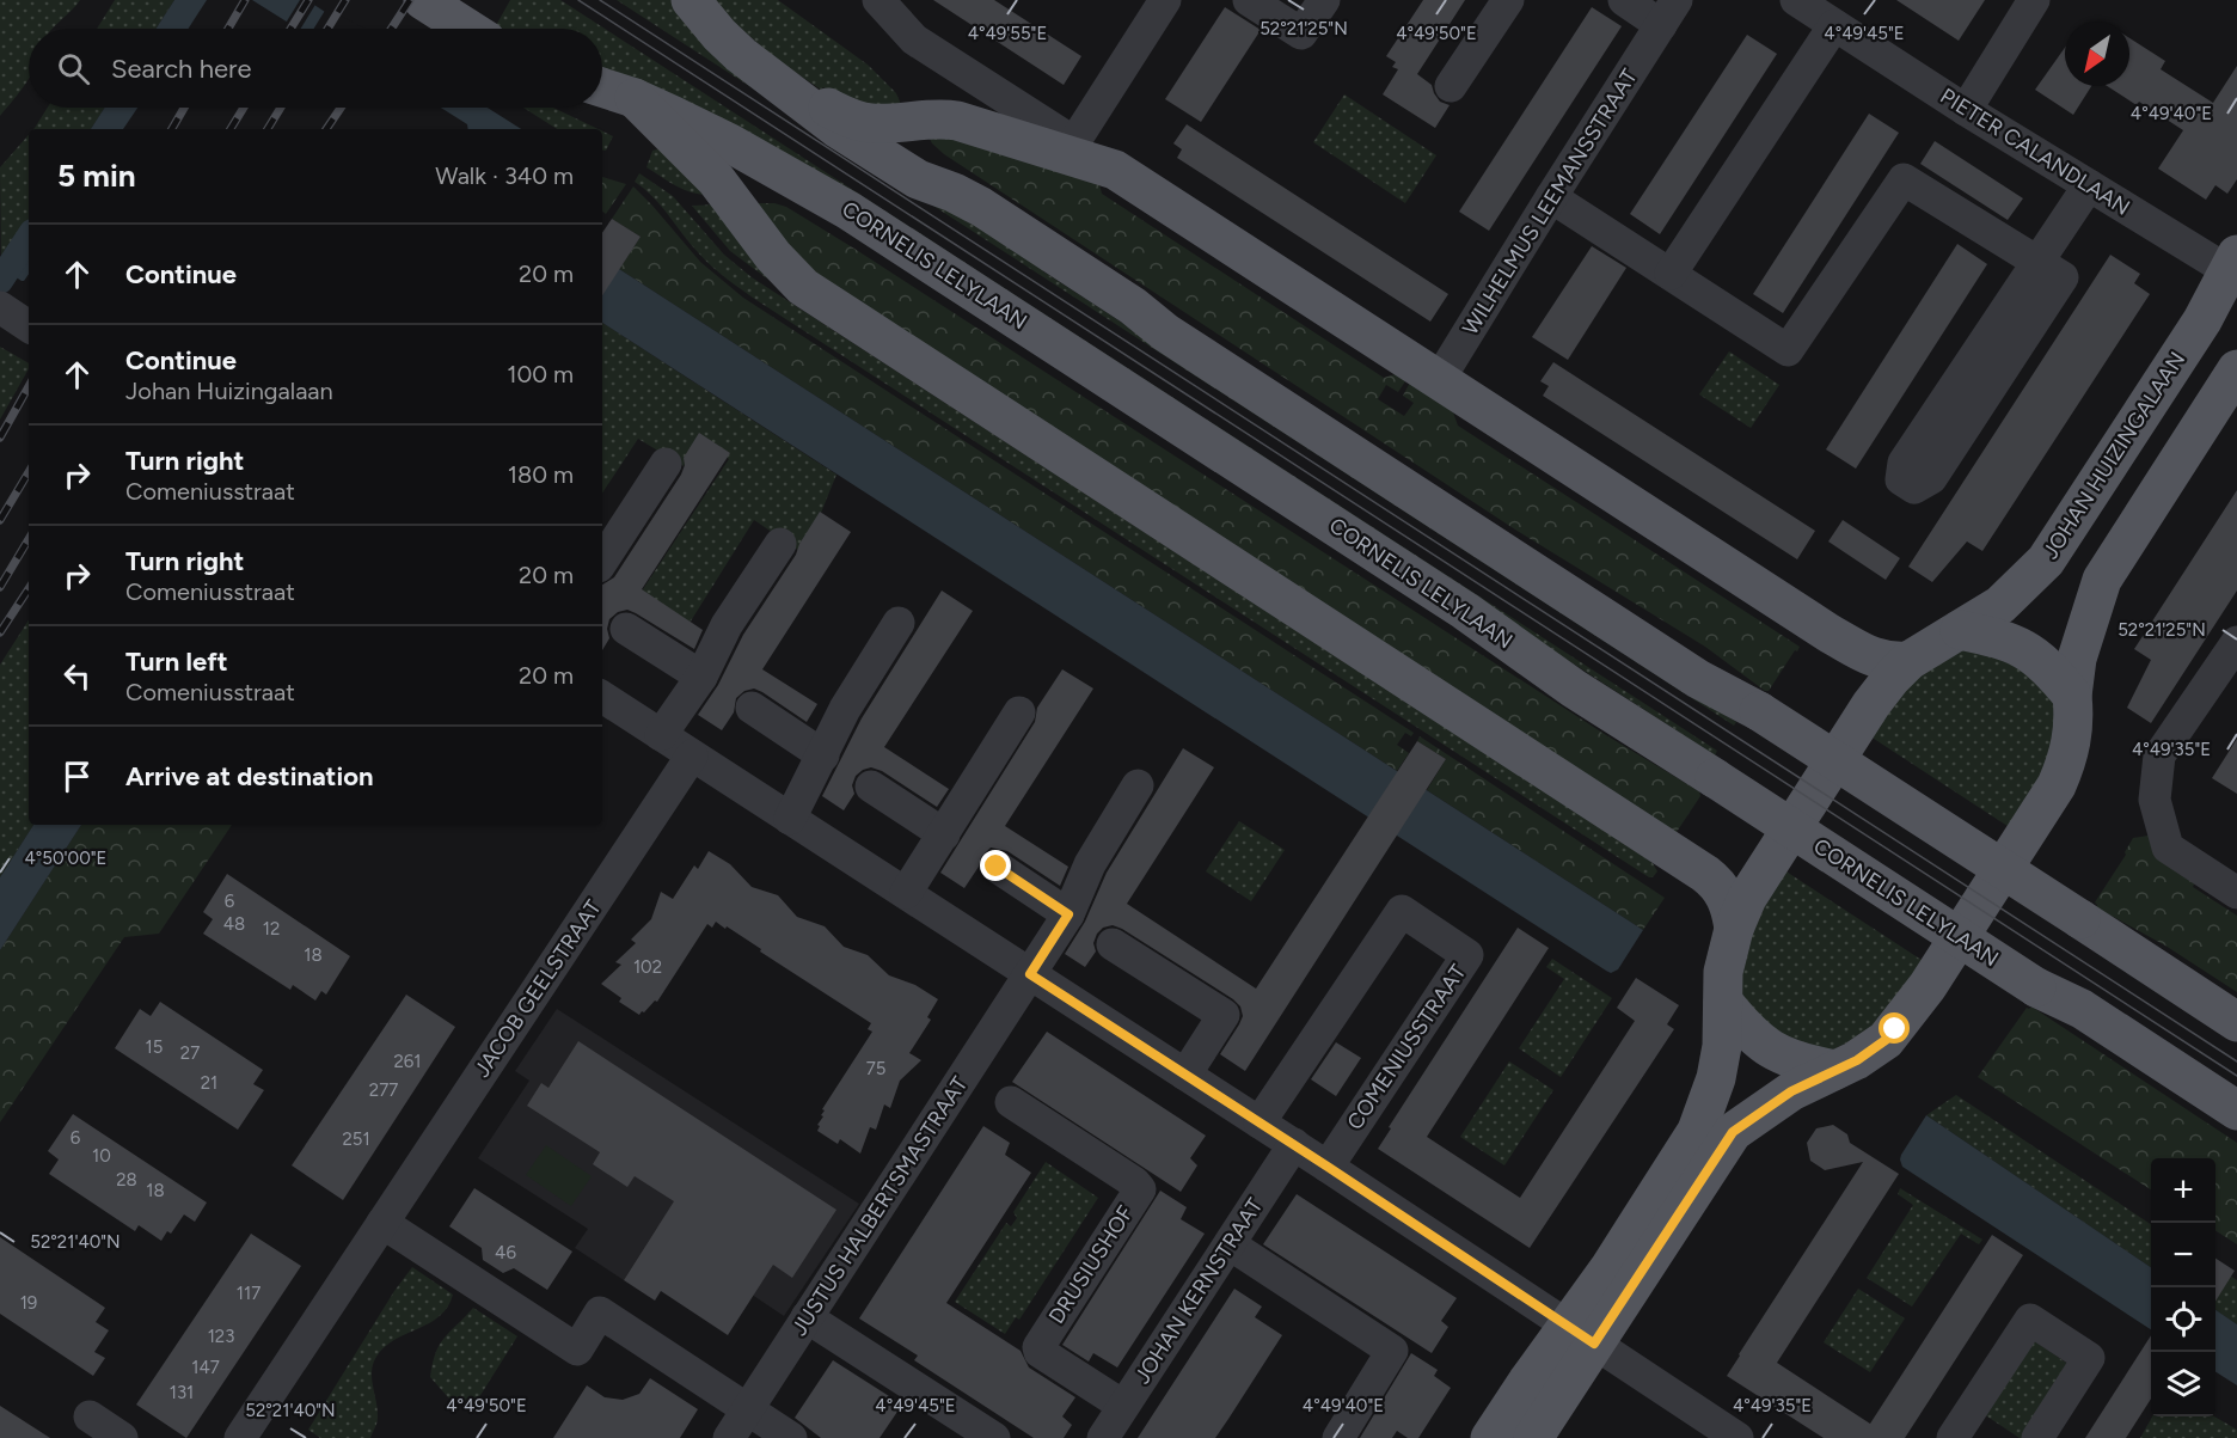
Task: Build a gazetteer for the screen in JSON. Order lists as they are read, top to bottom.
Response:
{
  "streets": {
    "main road": ["CORNELIS LELYLAAN", "JOHAN HUIZINGALAAN"],
    "street": [
      "PIETER CALANDLAAN",
      "WILHELMUS LEEMANSSTRAAT",
      "JACOB GEELSTRAAT",
      "COMENIUSSTRAAT",
      "JUSTUS HALBERTSMASTRAAT",
      "DRUSIUSHOF",
      "JOHAN KERNSTRAAT"
    ]
  },
  "crossings": [
    ["PIETER CALANDLAAN", "JOHAN HUIZINGALAAN"],
    ["DRUSIUSHOF", "JOHAN KERNSTRAAT"]
  ],
  "house_numbers": [
    "6",
    "48",
    "12",
    "18",
    "102",
    "15",
    "27",
    "261",
    "75",
    "21",
    "277",
    "6",
    "251",
    "10",
    "28",
    "18",
    "46",
    "117",
    "19",
    "123",
    "147",
    "131"
  ],
  "north": "bottom left",
  "page": {
    "search": "Search here",
    "heading": ["5 min", "Walk · 340 m"],
    "list": [
      ["Continue", "20 m"],
      ["Continue", "Johan Huizingalaan", "100 m"],
      ["Turn right", "Comeniusstraat", "180 m"],
      ["Turn right", "Comeniusstraat", "20 m"],
      ["Turn left", "Comeniusstraat", "20 m"],
      "Arrive at destination"
    ],
    "map_buttons": ["+", "−"]
  },
  "coordinates": [
    "52°21'25\"N",
    "4°49'55\"E",
    "4°49'50\"E",
    "4°49'45\"E",
    "4°49'40\"E",
    "4°49'35\"E",
    "4°50'00\"E",
    "52°21'40\"N"
  ]
}
